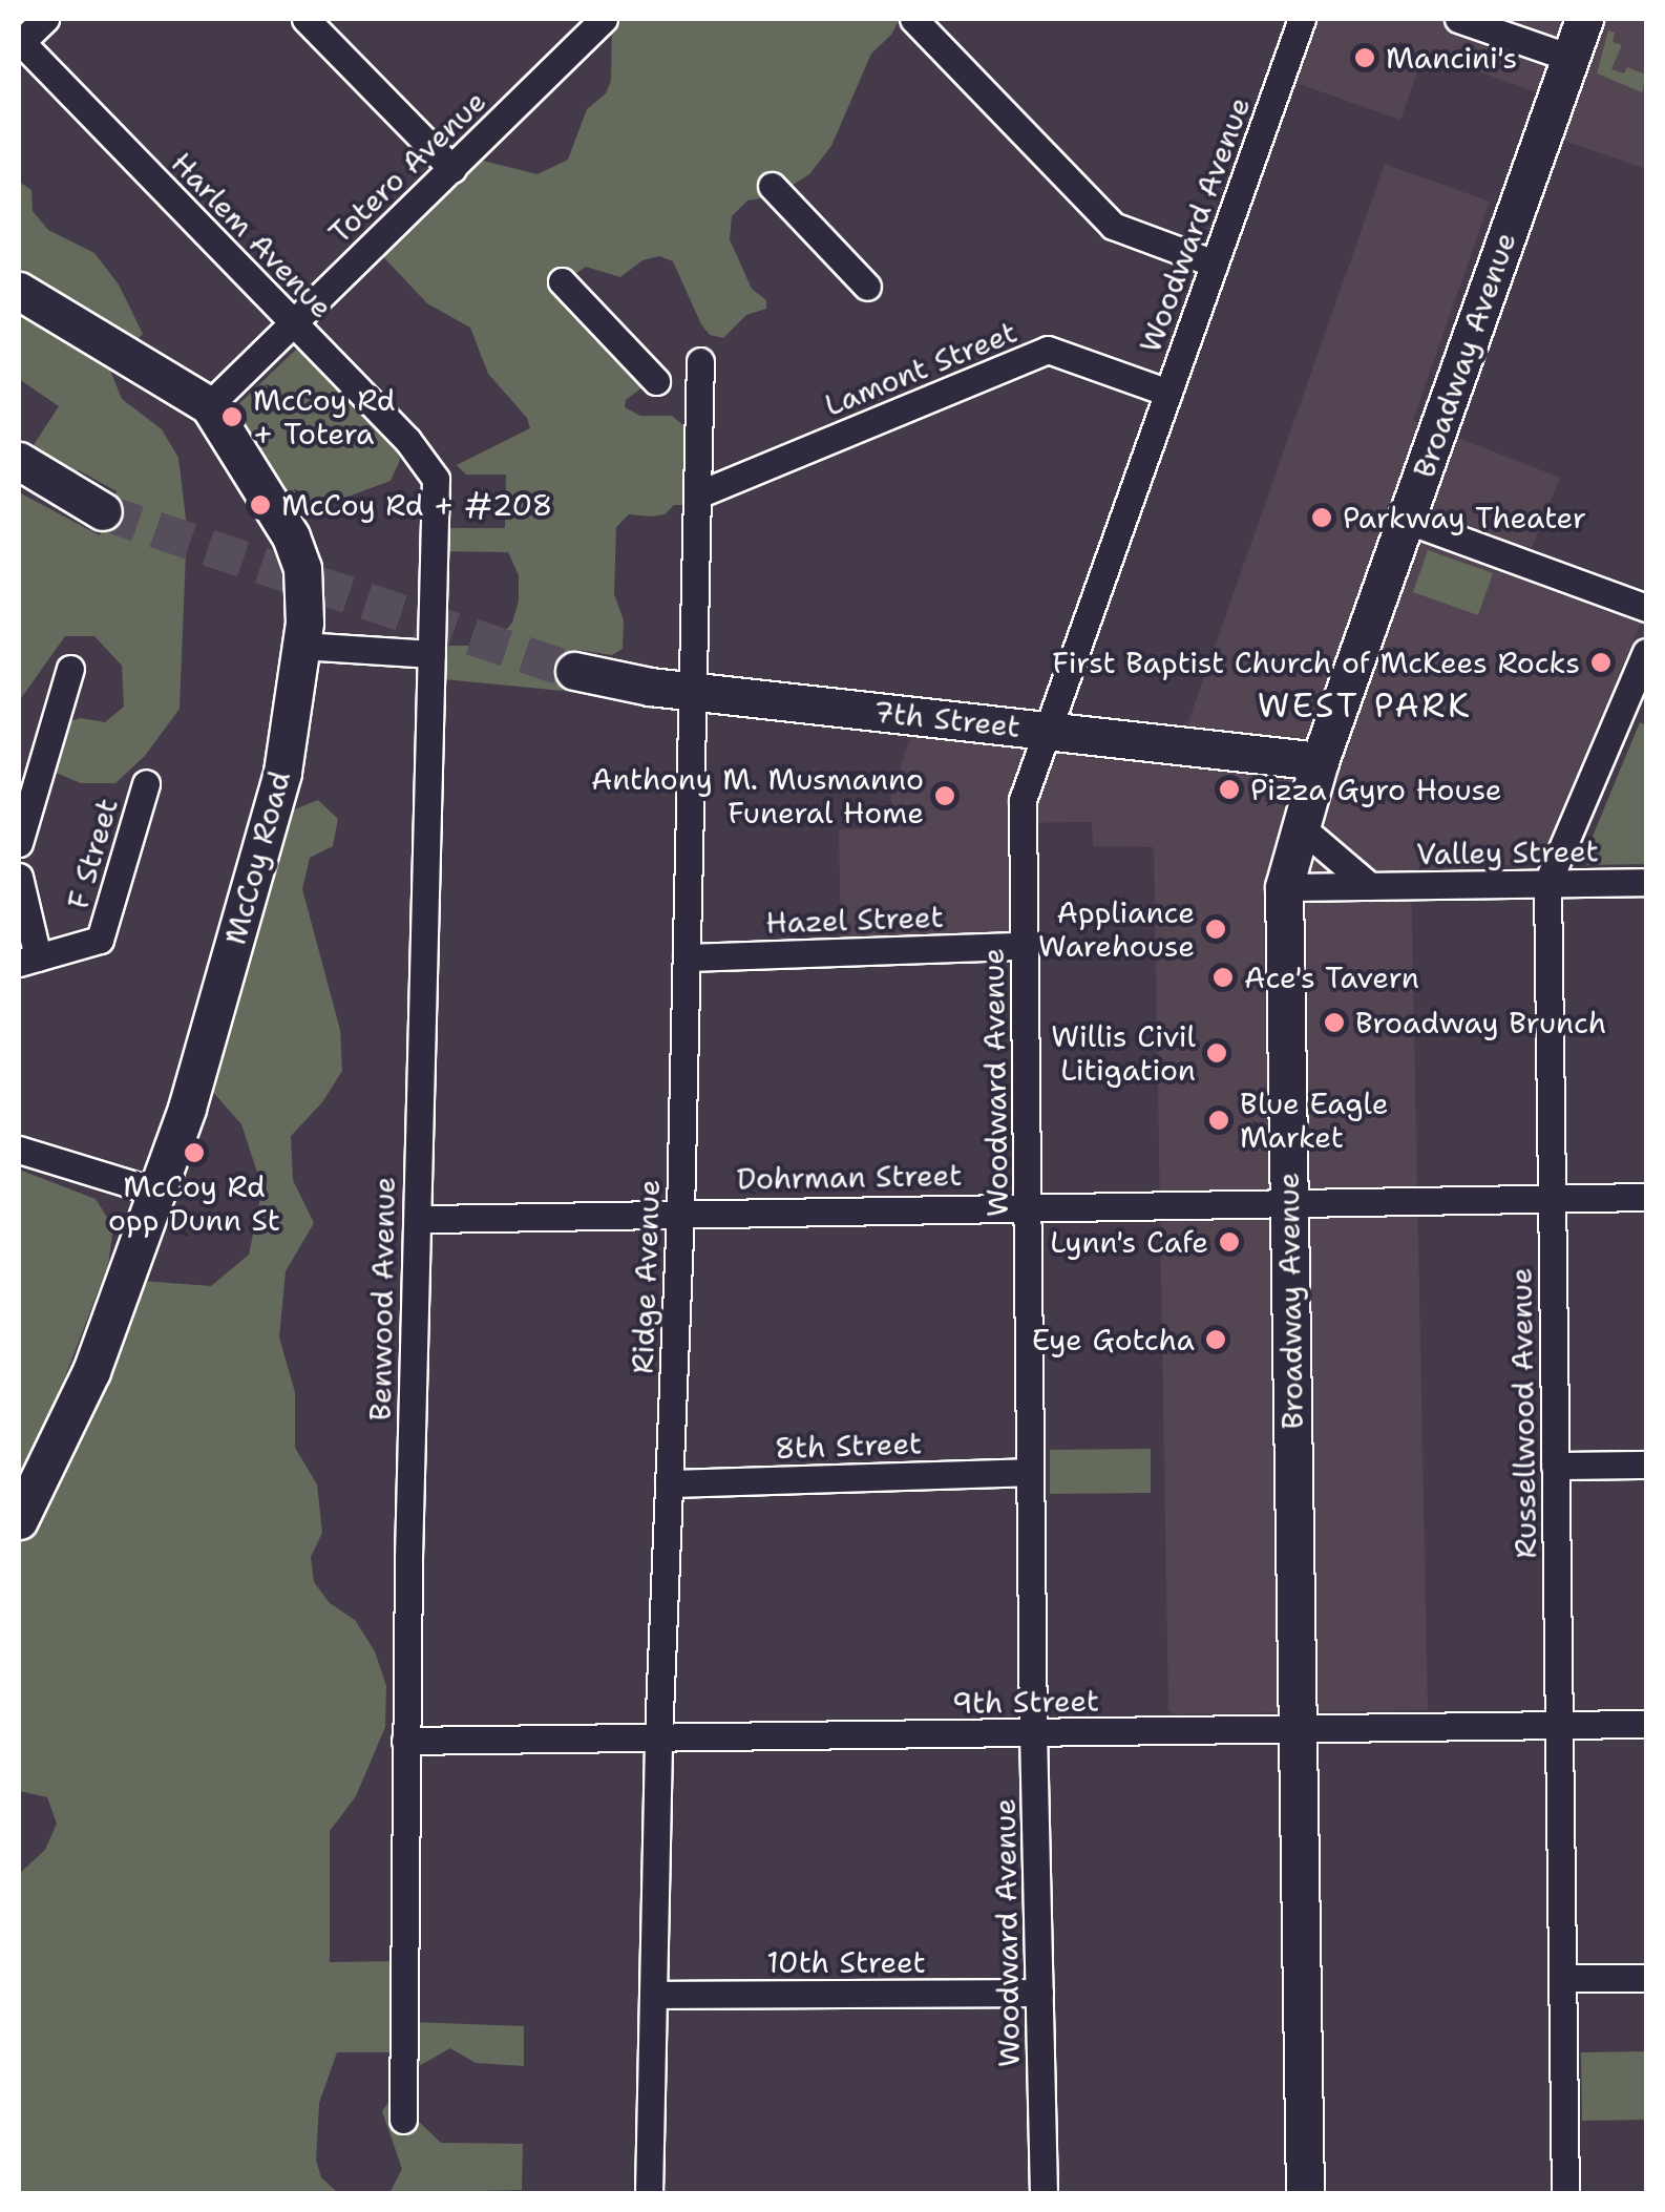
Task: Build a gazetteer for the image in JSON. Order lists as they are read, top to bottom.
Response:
{
  "streets": {
    "street": [
      "Totero Avenue",
      "Woodward Avenue",
      "Harlem Avenue",
      "Broadway Avenue",
      "Lamont Street",
      "7th Street",
      "Valley Street",
      "F Street",
      "McCoy Road",
      "Hazel Street",
      "Dohrman Street",
      "Ridge Avenue",
      "Benwood Avenue",
      "Russellwood Avenue",
      "8th Street",
      "9th Street",
      "10th Street"
    ]
  },
  "crossings": [
    ["Totero Avenue", "Harlem Avenue"],
    ["Totero Avenue", "McCoy Road"],
    ["Woodward Avenue", "Lamont Street"],
    ["Woodward Avenue", "7th Street"],
    ["Woodward Avenue", "Hazel Street"],
    ["Woodward Avenue", "Dohrman Street"],
    ["Woodward Avenue", "8th Street"],
    ["Woodward Avenue", "9th Street"],
    ["Woodward Avenue", "10th Street"],
    ["Harlem Avenue", "Benwood Avenue"],
    ["Broadway Avenue", "7th Street"],
    ["Broadway Avenue", "Valley Street"],
    ["Broadway Avenue", "Dohrman Street"],
    ["Broadway Avenue", "9th Street"],
    ["Lamont Street", "Ridge Avenue"],
    ["7th Street", "Ridge Avenue"],
    ["Valley Street", "Russellwood Avenue"],
    ["Hazel Street", "Ridge Avenue"],
    ["Dohrman Street", "Ridge Avenue"],
    ["Dohrman Street", "Russellwood Avenue"],
    ["Ridge Avenue", "8th Street"],
    ["Ridge Avenue", "9th Street"],
    ["Ridge Avenue", "10th Street"],
    ["Benwood Avenue", "9th Street"],
    ["Russellwood Avenue", "9th Street"]
  ],
  "districts": ["WEST PARK"],
  "places": [
    "Mancini's",
    "McCoy Rd + Totera",
    "McCoy Rd + #208",
    "Parkway Theater",
    "First Baptist Church of McKees Rocks",
    "Pizza Gyro House",
    "Anthony M. Musmanno Funeral Home",
    "Appliance Warehouse",
    "Ace's Tavern",
    "Broadway Brunch",
    "Willis Civil Litigation",
    "Blue Eagle Market",
    "McCoy Rd opp Dunn St",
    "Lynn's Cafe",
    "Eye Gotcha"
  ]
}
